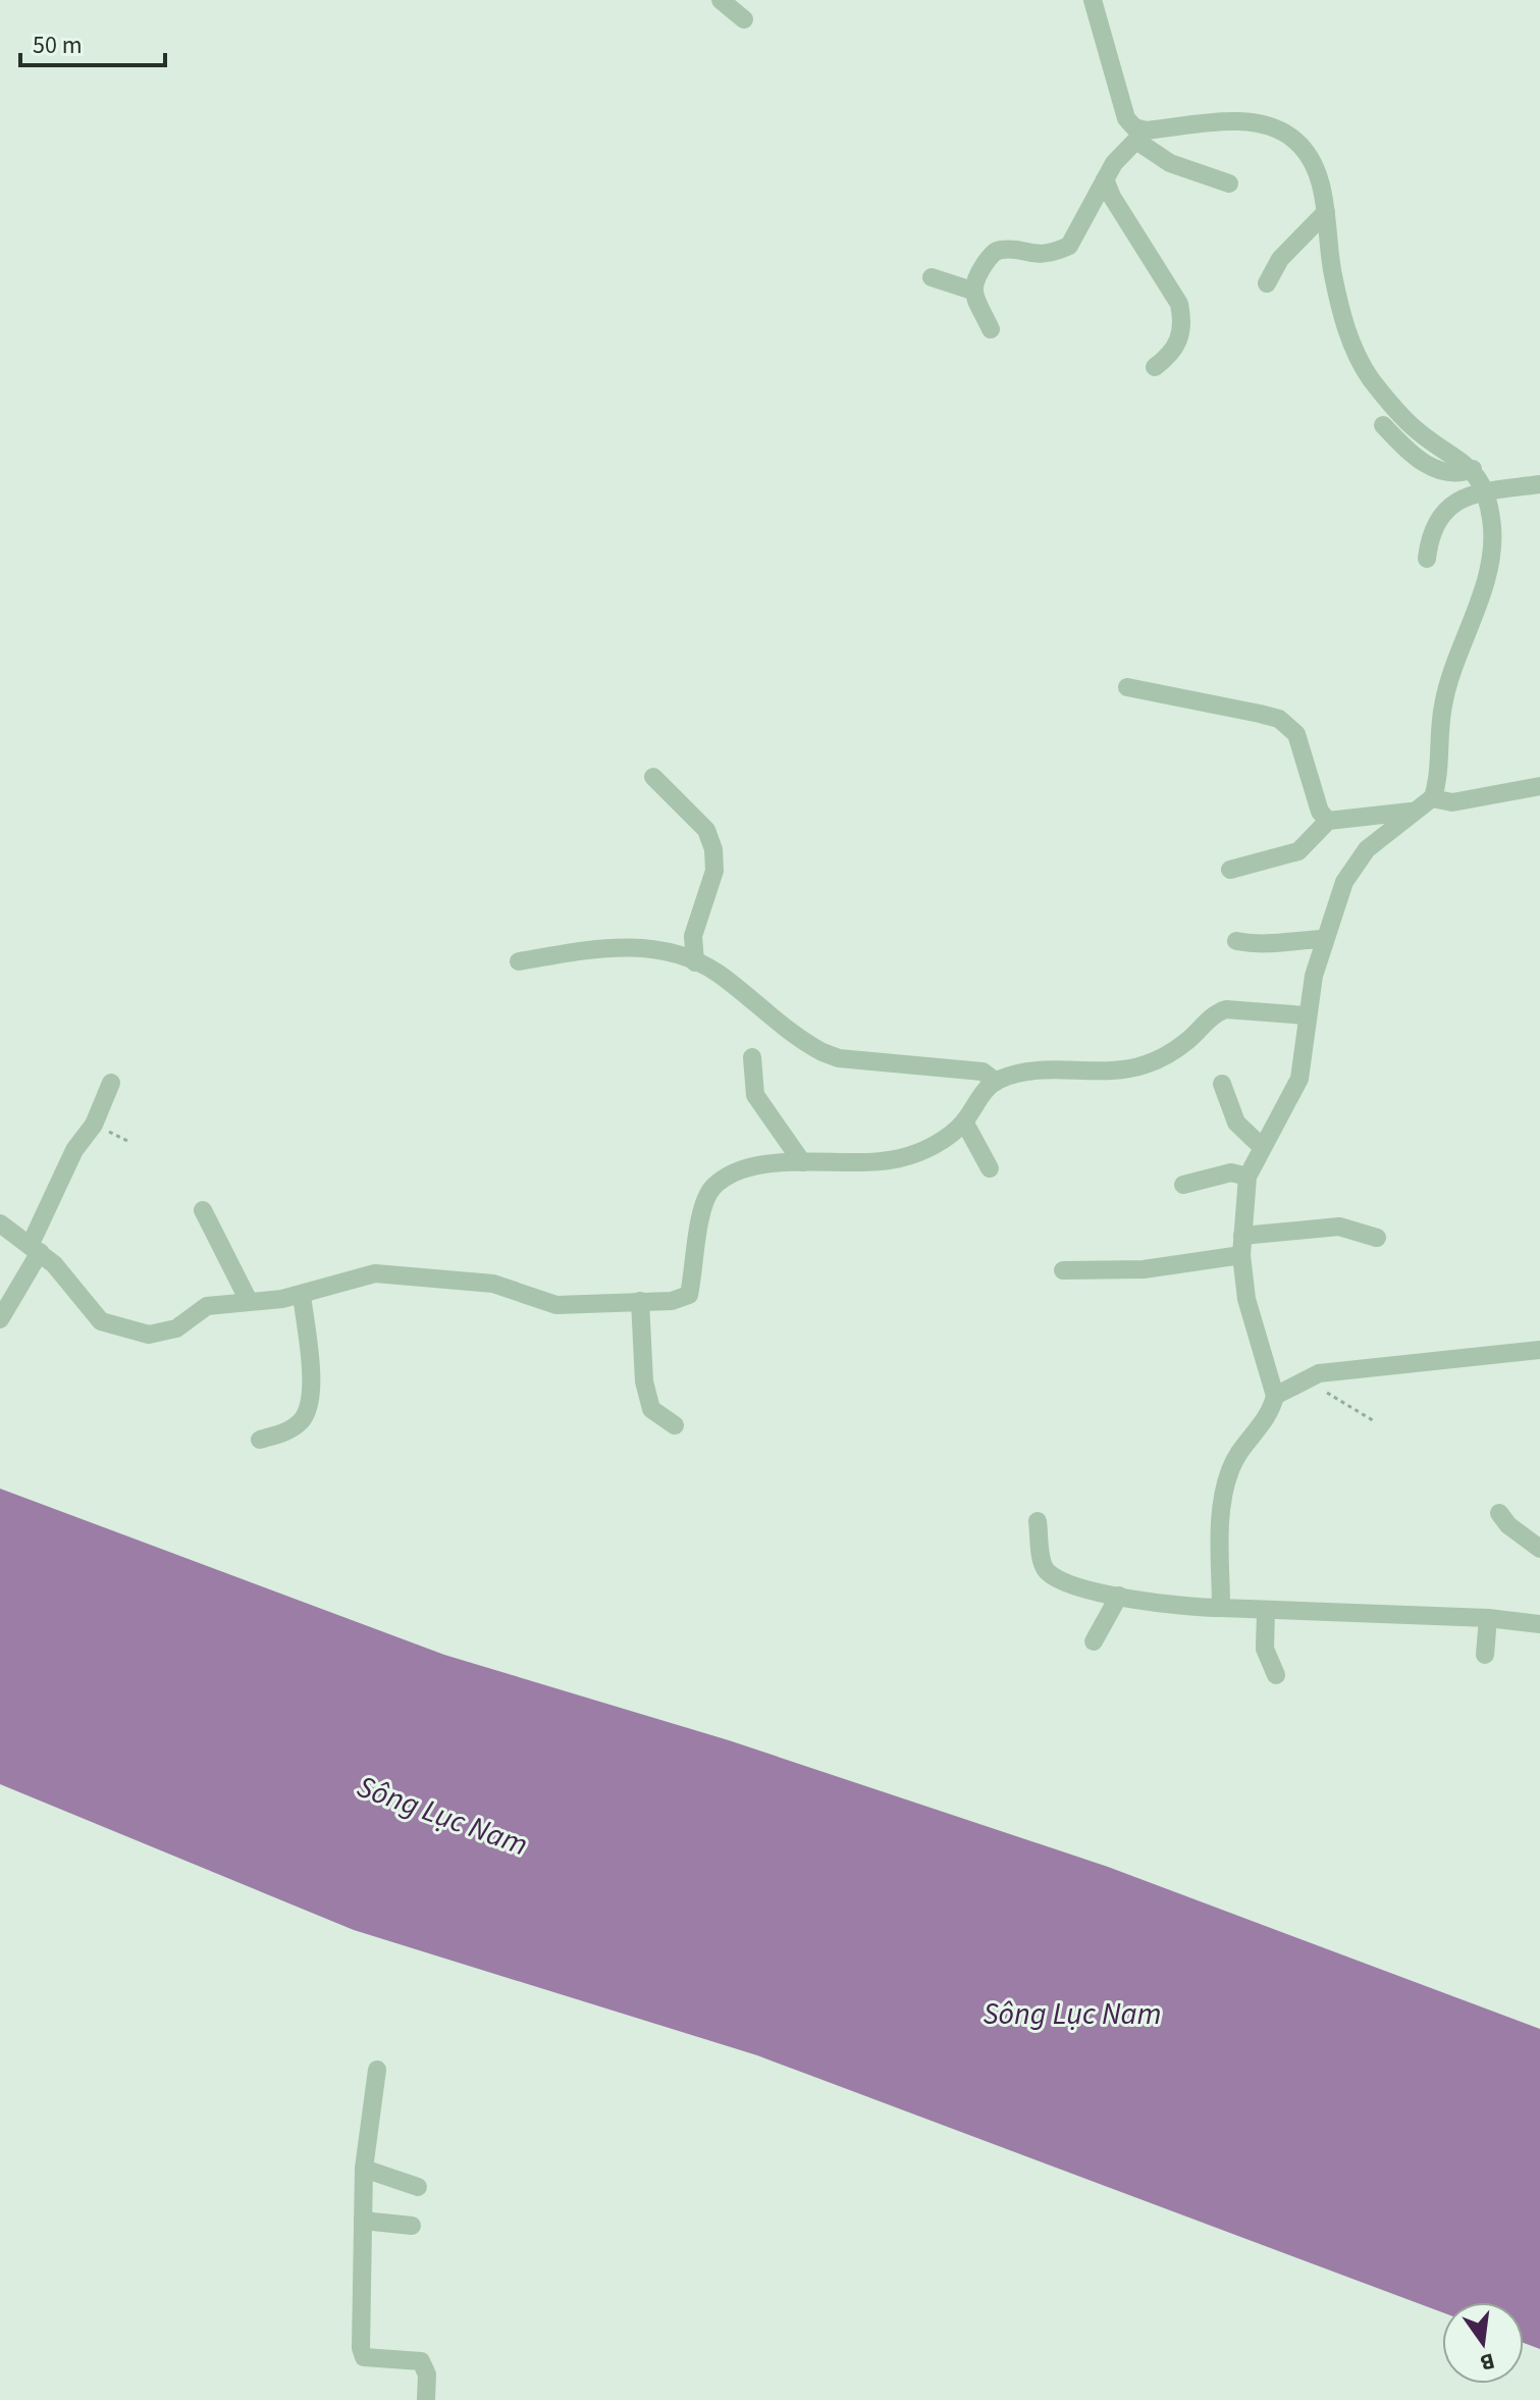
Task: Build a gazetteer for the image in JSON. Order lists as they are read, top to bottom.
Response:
{
  "water": ["Sông Lục Nam"],
  "scale_bar": "50 m",
  "north": "bottom"
}
